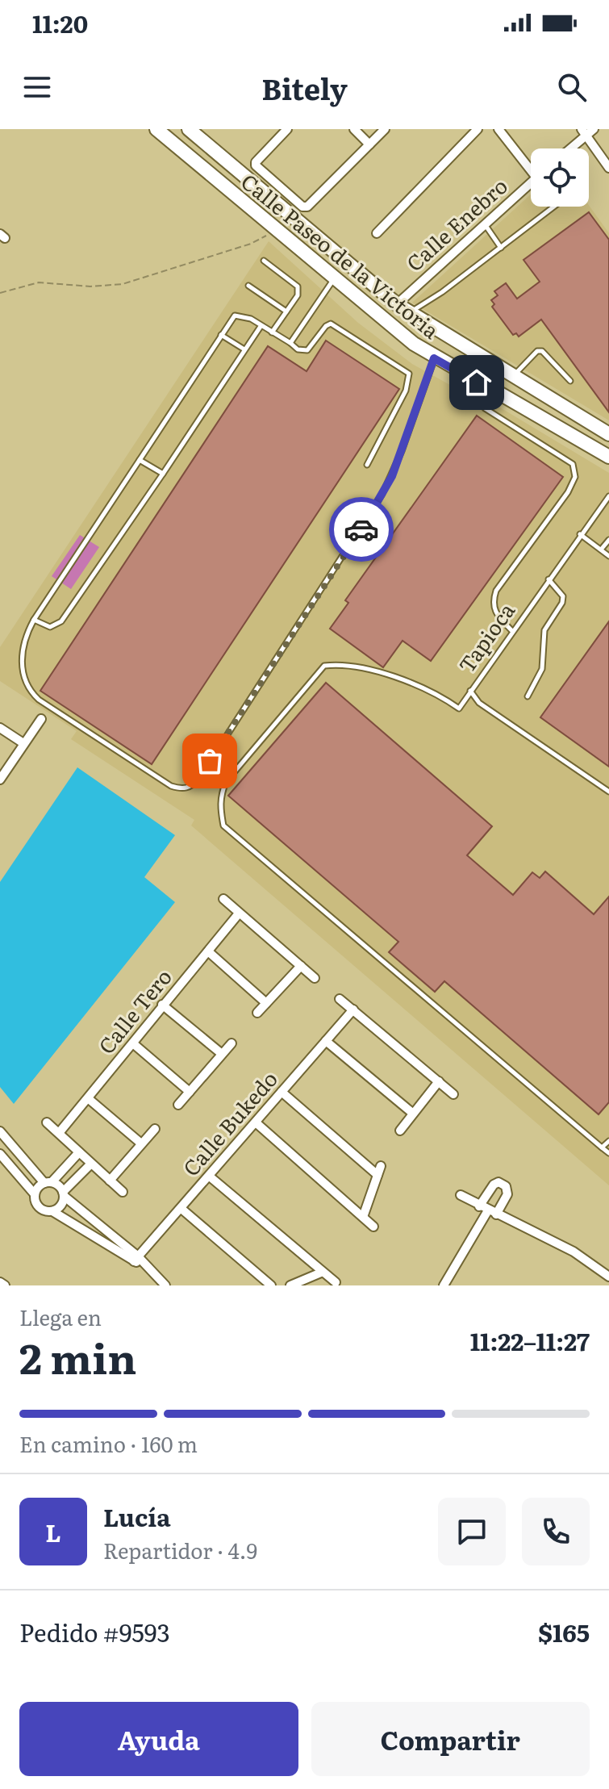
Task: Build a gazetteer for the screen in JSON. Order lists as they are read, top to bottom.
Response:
{
  "streets": {
    "main road": ["Calle Paseo de la Victoria"],
    "street": ["Calle Enebro", "Calle Tero", "Calle Bukedo"],
    "lane": ["Tapioca"]
  },
  "crossings": [
    ["Calle Enebro", "Calle Paseo de la Victoria"]
  ],
  "page": {
    "status": "11:20",
    "header": "Bitely",
    "heading": ["2 min", "Llega en", "11:22–11:27"],
    "panel": [
      "Lucía",
      "Repartidor · 4.9",
      "Pedido #9593",
      "$165"
    ],
    "bar": "En camino · 160 m",
    "round": "L",
    "buttons": ["Ayuda", "Compartir"]
  }
}
